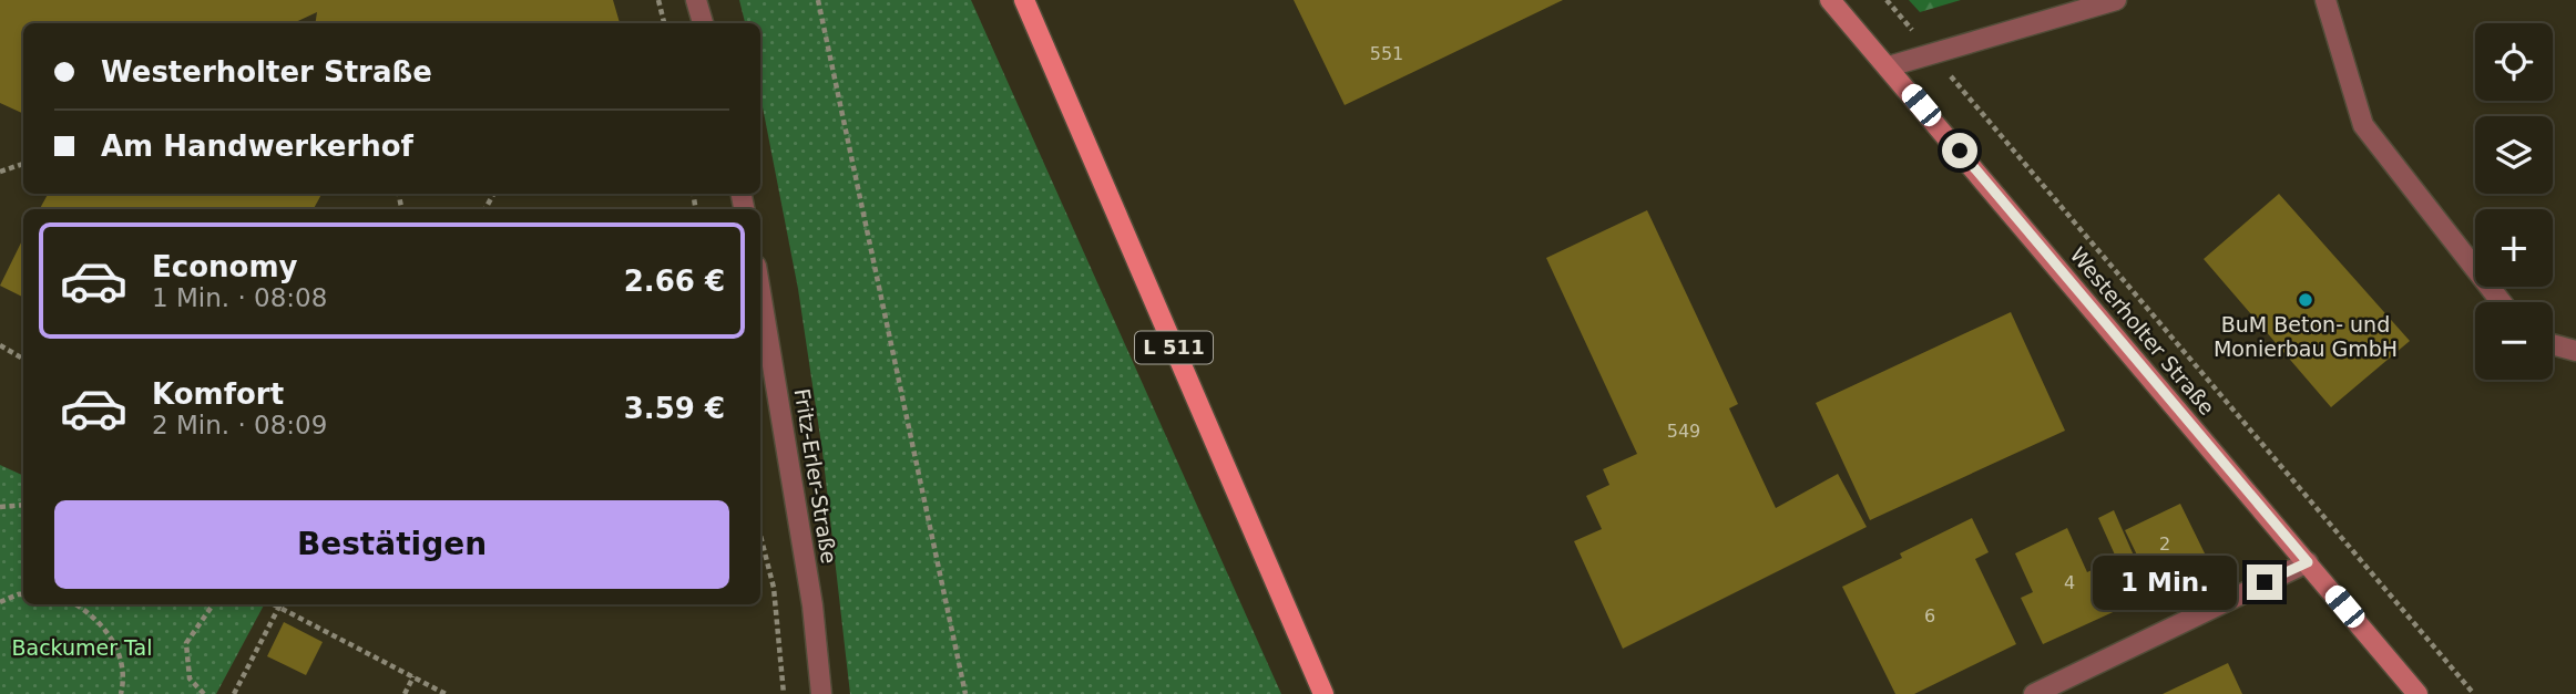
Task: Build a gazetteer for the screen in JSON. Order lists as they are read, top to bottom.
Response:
{
  "streets": {
    "main road": ["L 511"],
    "street": ["Westerholter Straße", "Fritz-Erler-Straße"]
  },
  "parks": ["Backumer Tal"],
  "places": ["BuM Beton- und Monierbau GmbH"],
  "house_numbers": [
    "551",
    "549",
    "2",
    "4",
    "6"
  ],
  "page": {
    "map_buttons": ["+", "−"],
    "banner": ["Westerholter Straße", "Am Handwerkerhof"],
    "list": [
      {
        "name": "Economy",
        "note": "1 Min. · 08:08",
        "value": "2.66 €"
      },
      {
        "name": "Komfort",
        "note": "2 Min. · 08:09",
        "value": "3.59 €"
      }
    ],
    "buttons": "Bestätigen",
    "bubble": "1 Min."
  }
}
